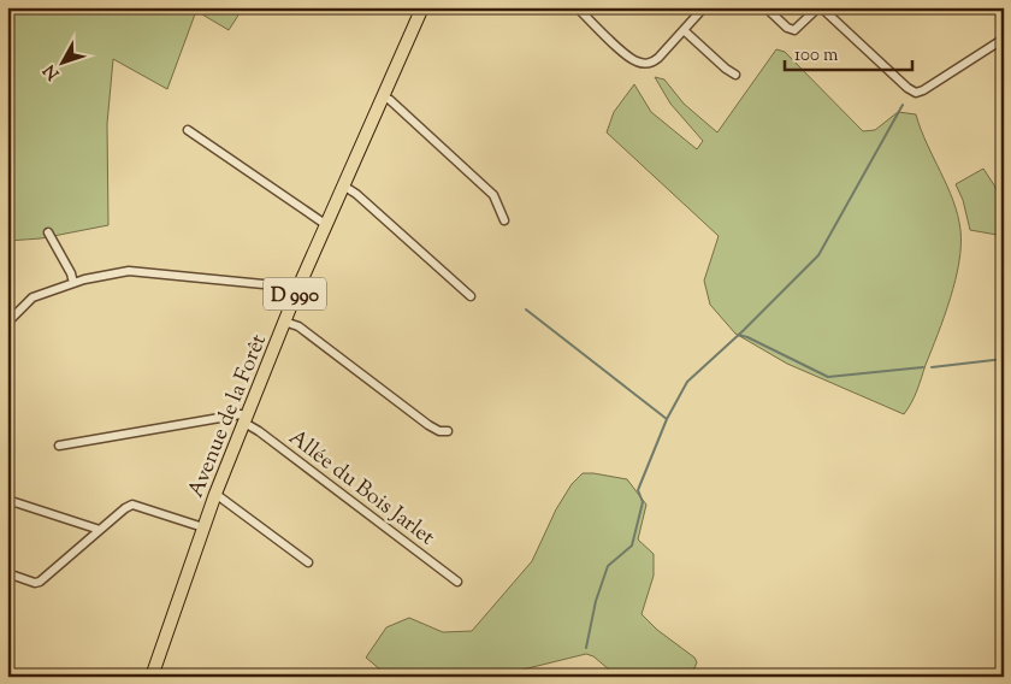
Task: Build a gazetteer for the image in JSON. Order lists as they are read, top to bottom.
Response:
{
  "streets": {
    "main road": ["D 990", "Avenue de la Forêt"],
    "street": ["Allée du Bois Jarlet"]
  },
  "crossings": [
    ["Avenue de la Forêt", "Allée du Bois Jarlet"]
  ],
  "scale_bar": "100 m",
  "north": "bottom left"
}
